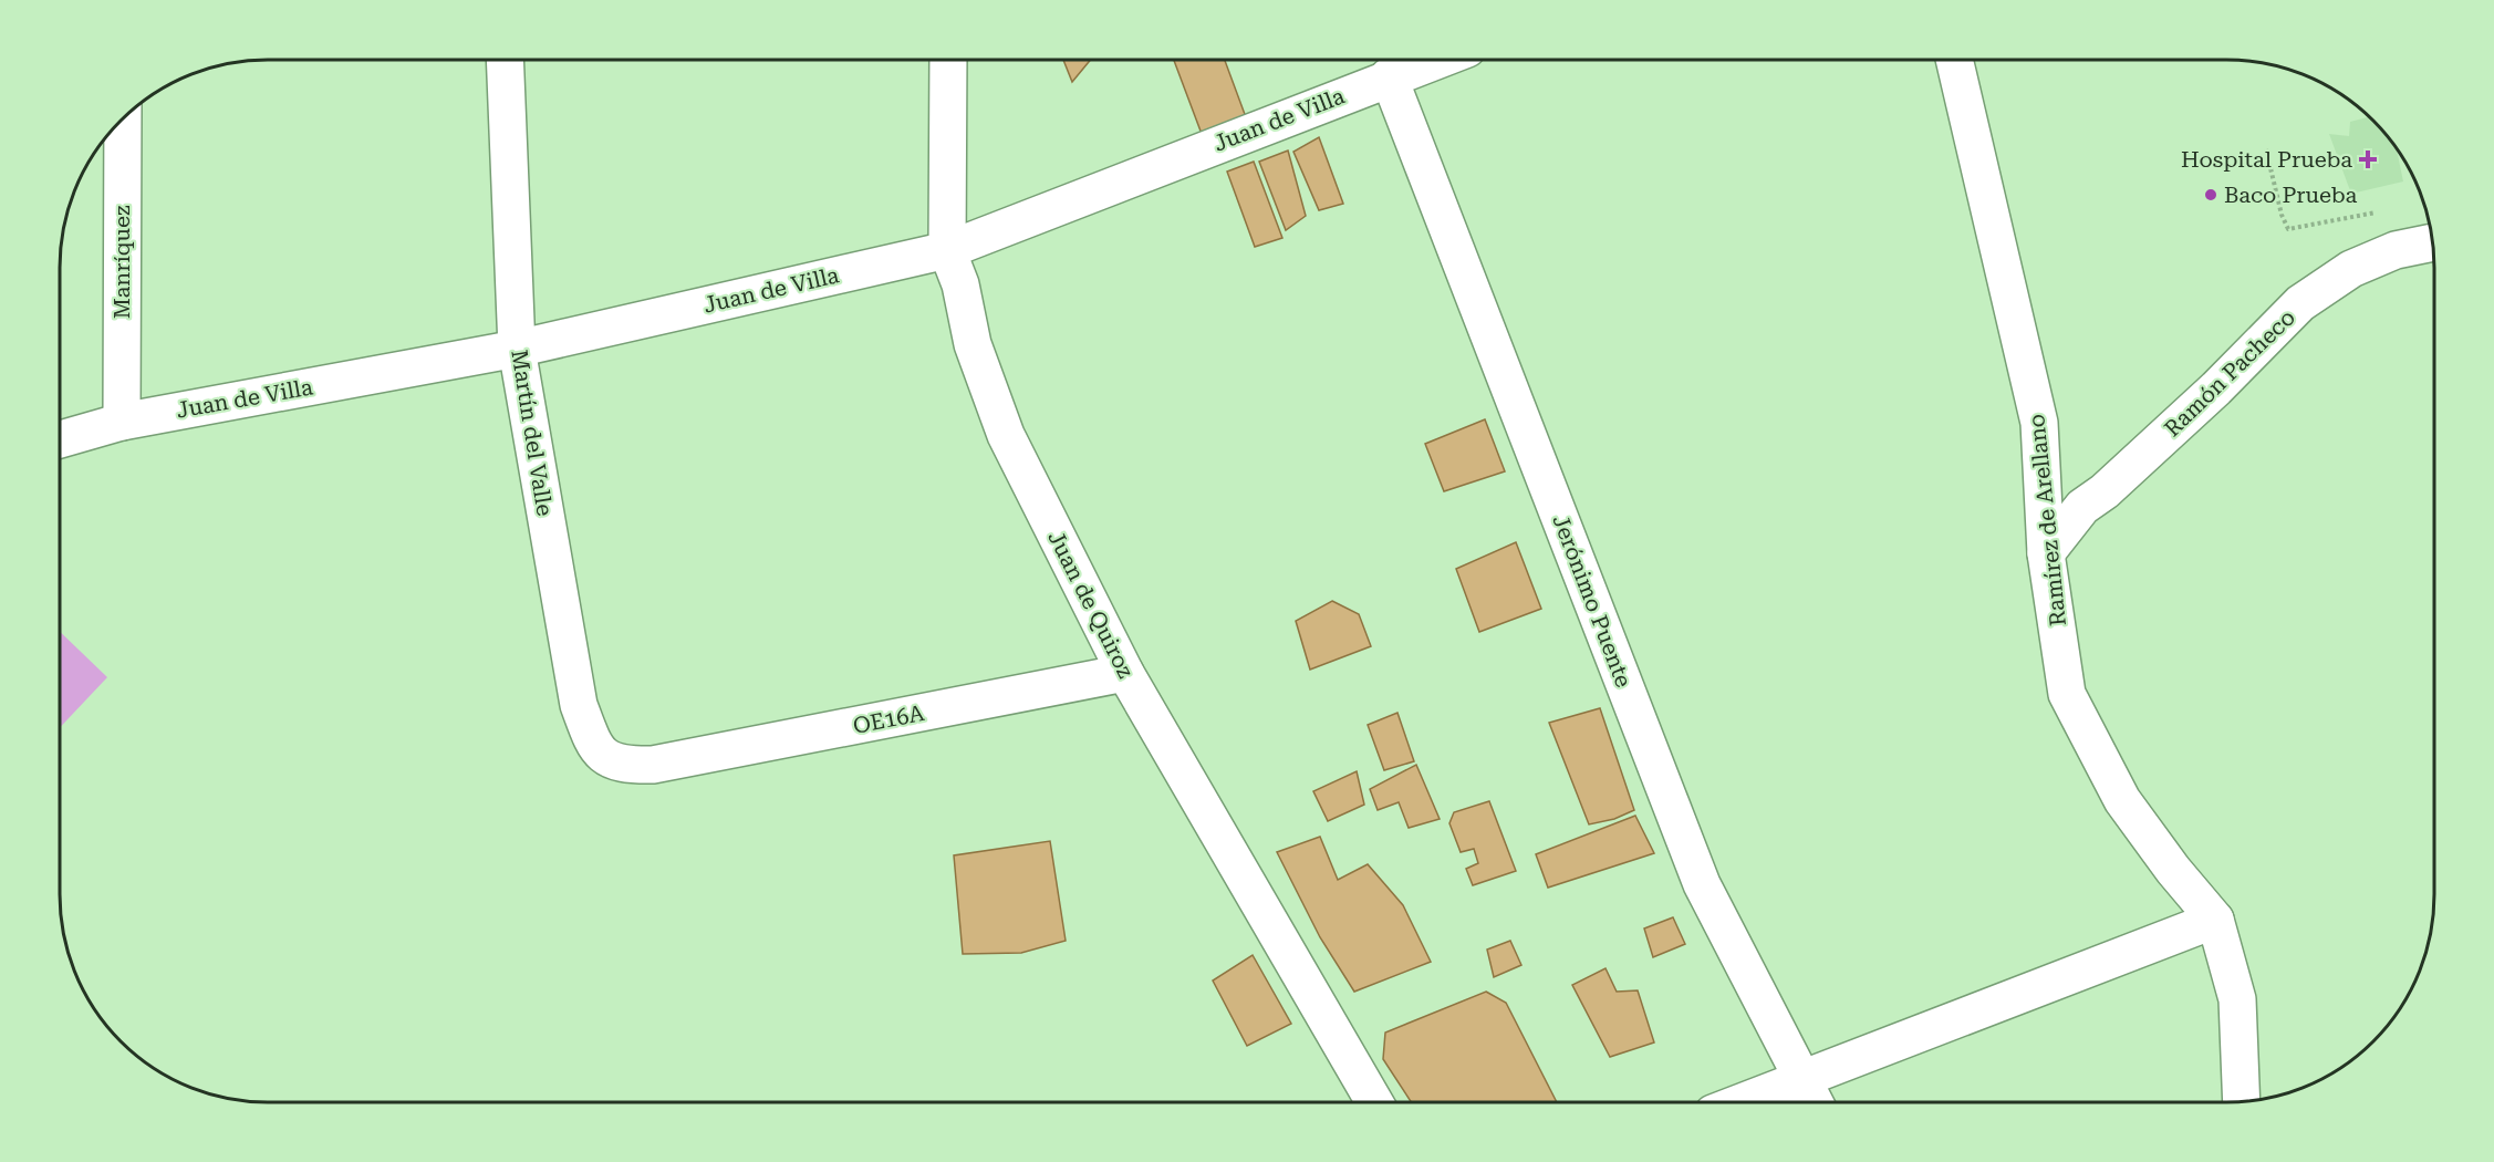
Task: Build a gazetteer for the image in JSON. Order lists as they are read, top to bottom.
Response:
{
  "streets": {
    "street": [
      "Juan de Villa",
      "Manríquez",
      "Ramón Pacheco",
      "Martín del Valle",
      "Ramírez de Arellano",
      "Jerónimo Puente",
      "Juan de Quiroz",
      "OE16A"
    ]
  },
  "crossings": [
    ["Juan de Villa", "Manríquez"],
    ["Juan de Villa", "Martín del Valle"],
    ["Juan de Villa", "Jerónimo Puente"],
    ["Juan de Villa", "Juan de Quiroz"],
    ["Ramón Pacheco", "Ramírez de Arellano"],
    ["Martín del Valle", "OE16A"],
    ["Juan de Quiroz", "OE16A"]
  ],
  "places": {
    "health": ["Hospital Prueba"],
    "other": ["Baco Prueba"]
  }
}
